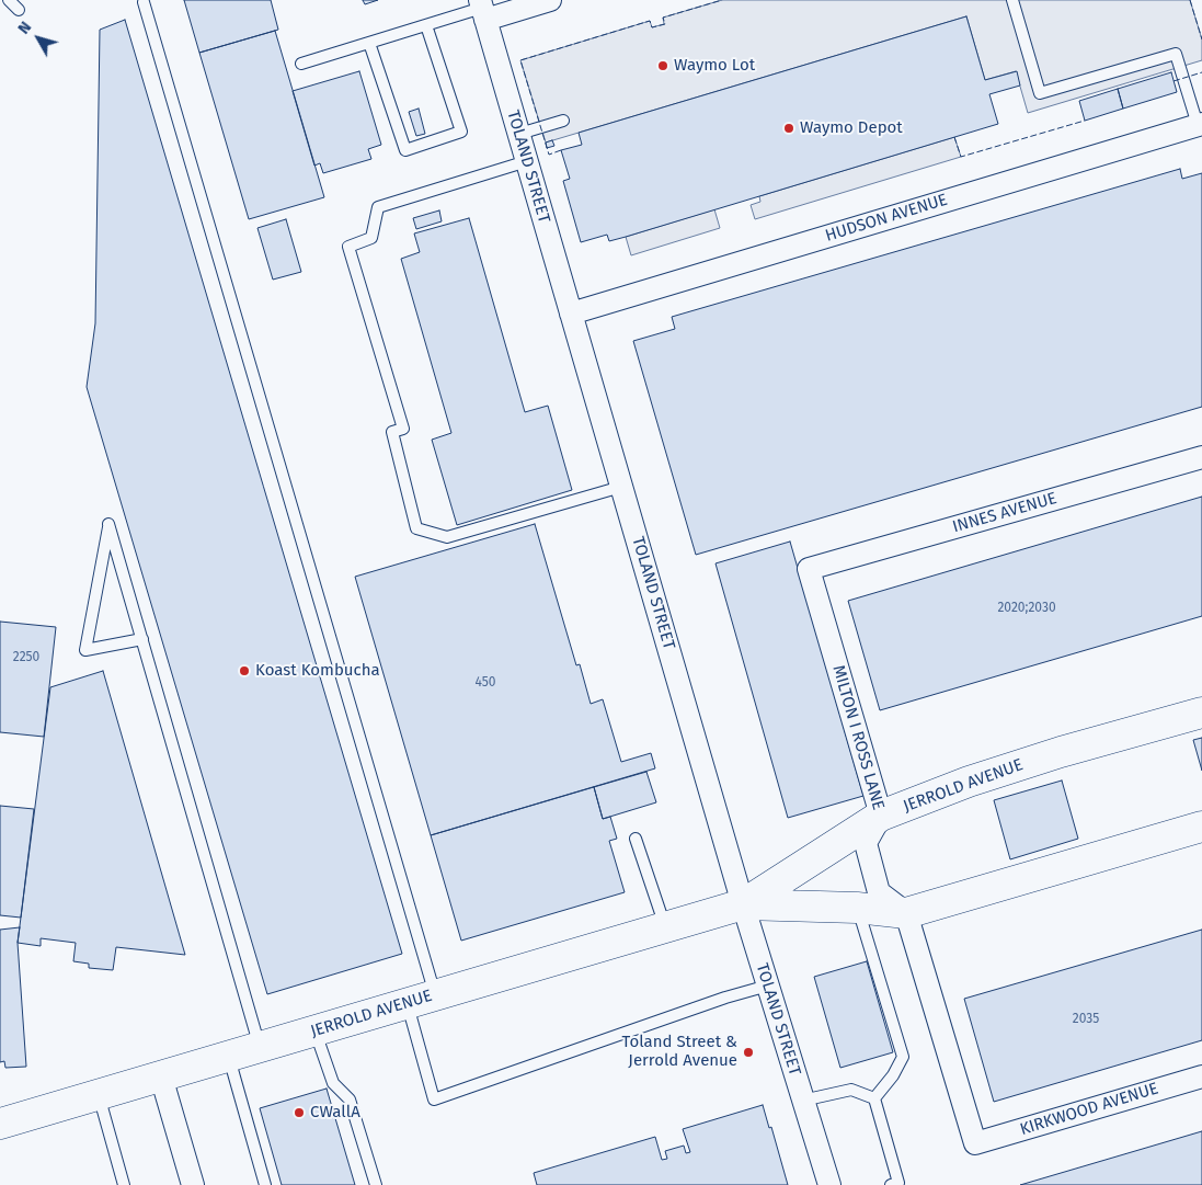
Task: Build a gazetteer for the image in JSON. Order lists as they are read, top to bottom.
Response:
{
  "streets": {
    "street": [
      "TOLAND STREET",
      "HUDSON AVENUE",
      "INNES AVENUE",
      "MILTON I ROSS LANE",
      "JERROLD AVENUE",
      "KIRKWOOD AVENUE"
    ]
  },
  "crossings": [
    ["TOLAND STREET", "HUDSON AVENUE"],
    ["TOLAND STREET", "JERROLD AVENUE"],
    ["INNES AVENUE", "MILTON I ROSS LANE"],
    ["MILTON I ROSS LANE", "JERROLD AVENUE"],
    ["MILTON I ROSS LANE", "KIRKWOOD AVENUE"],
    ["JERROLD AVENUE", "KIRKWOOD AVENUE"]
  ],
  "places": [
    "Waymo Lot",
    "Waymo Depot",
    "Koast Kombucha",
    "Toland Street & Jerrold Avenue",
    "CWallA"
  ],
  "house_numbers": [
    "2020;2030",
    "2250",
    "450",
    "2035"
  ],
  "north": "top left"
}
